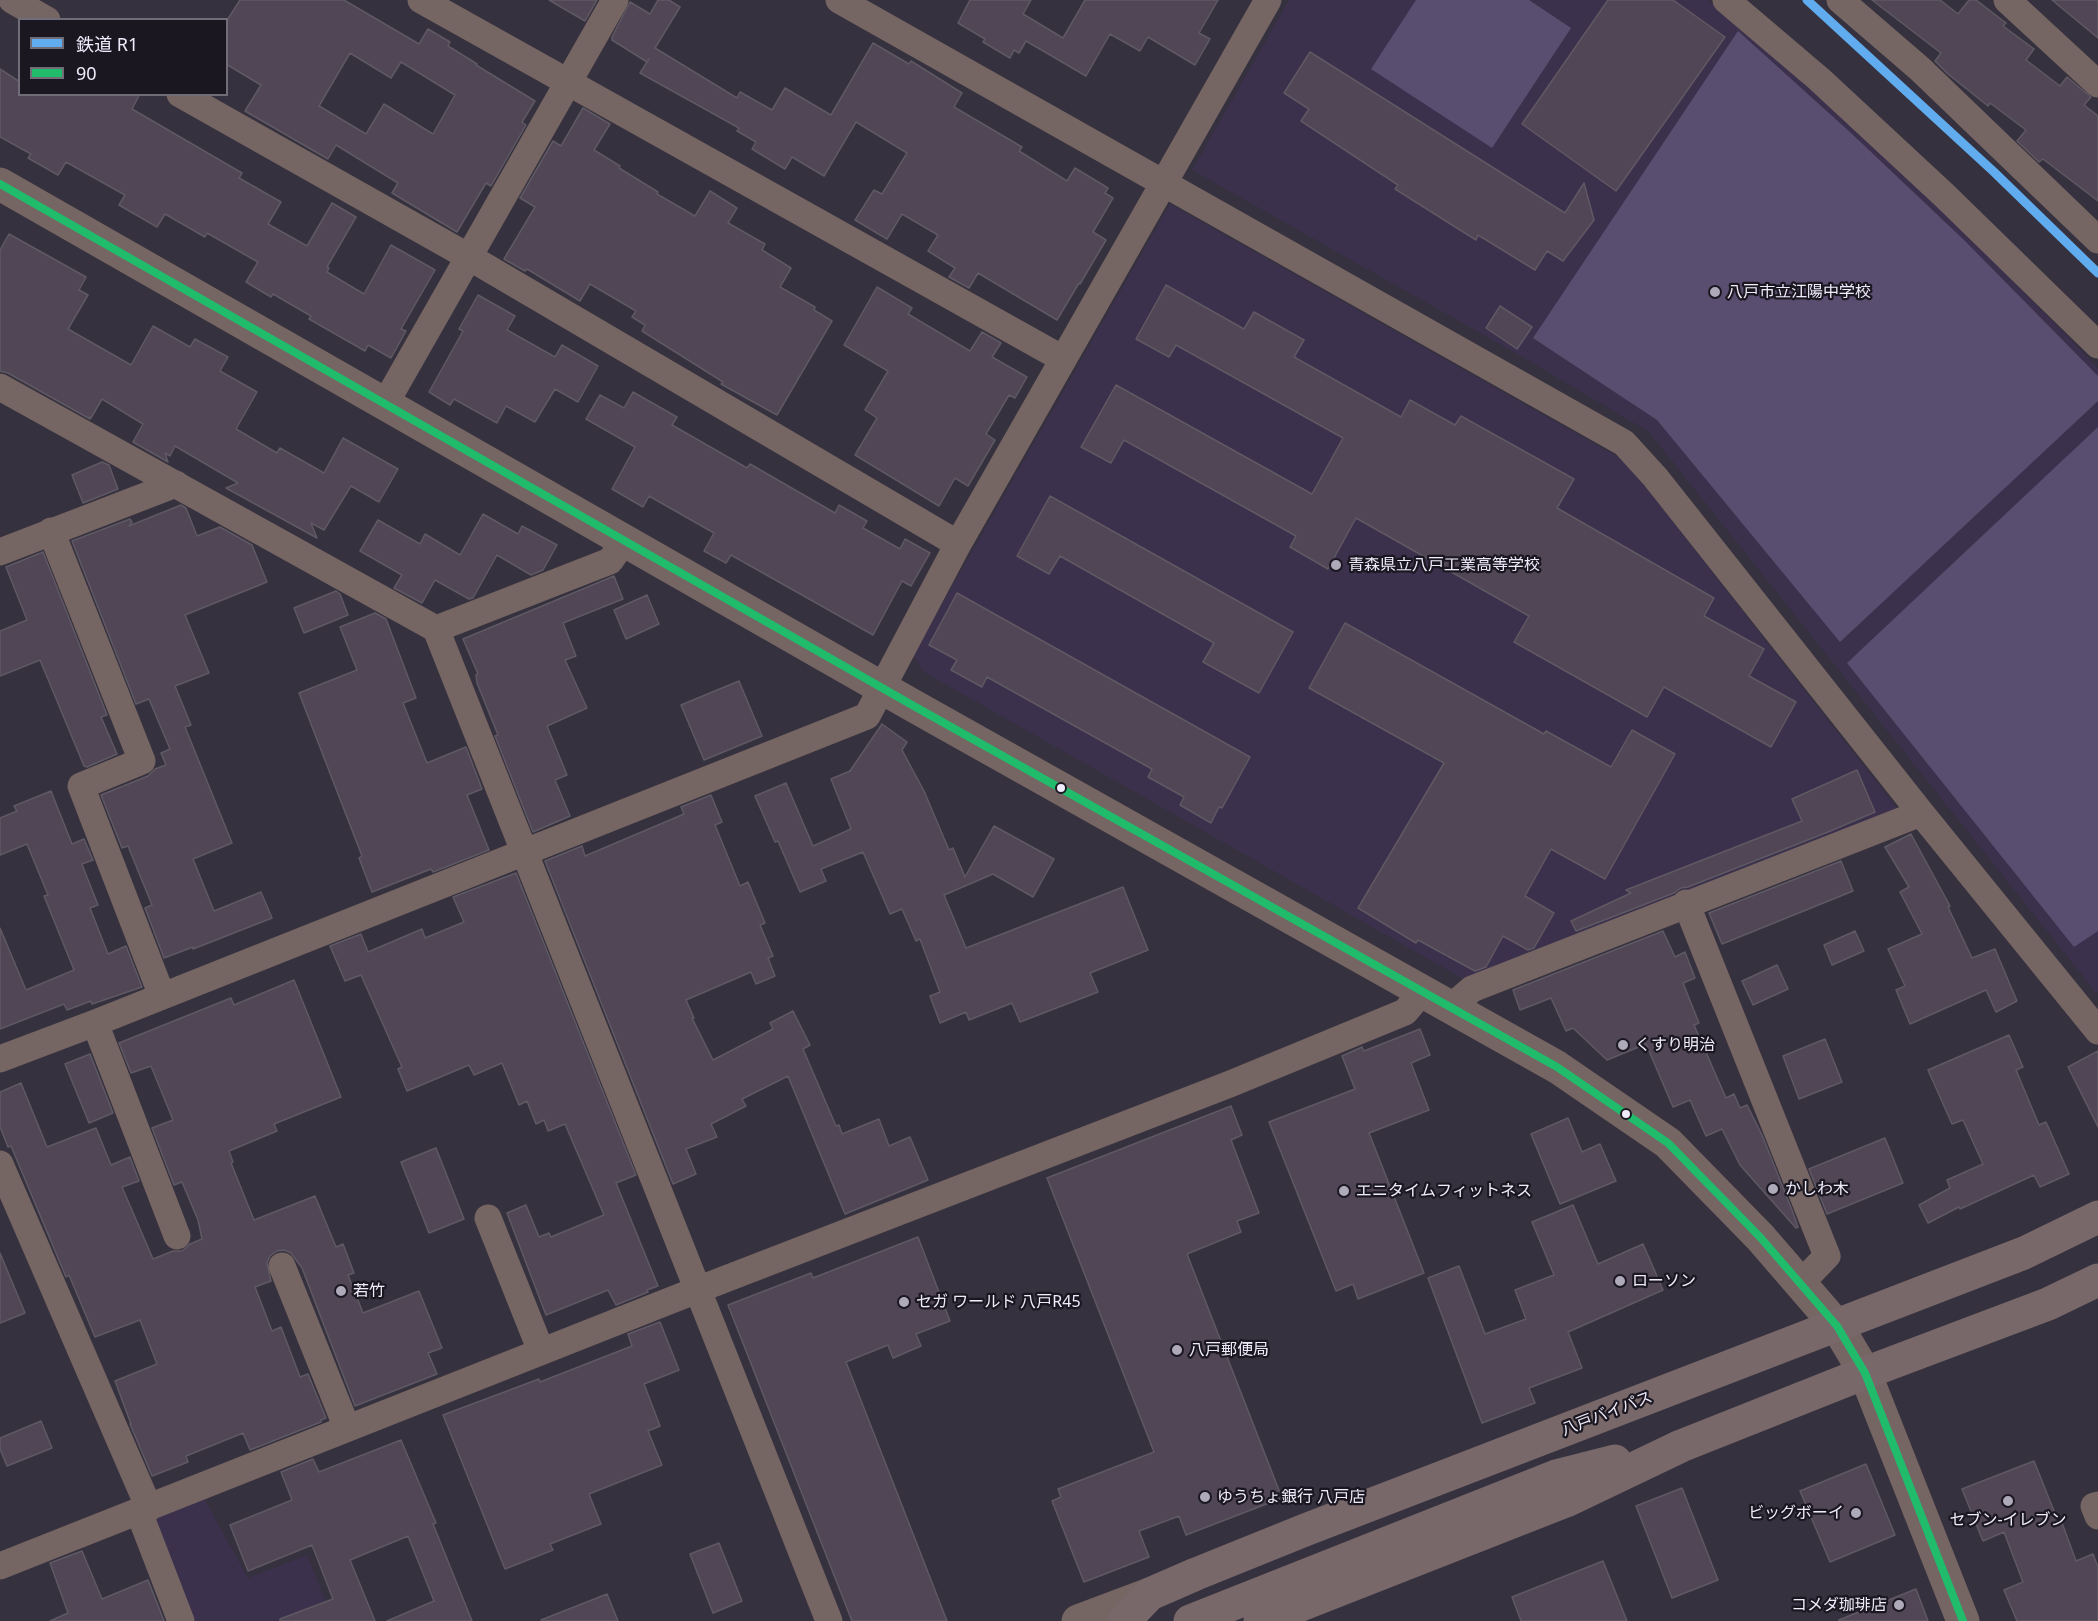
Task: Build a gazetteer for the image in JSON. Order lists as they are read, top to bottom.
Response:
{
  "streets": {
    "highway": ["八戸バイパス"]
  },
  "places": [
    "八戸市立江陽中学校",
    "青森県立八戸工業高等学校",
    "くすり明治",
    "かしわ木",
    "エニタイムフィットネス",
    "ローソン",
    "若竹",
    "セガ ワールド 八戸R45",
    "八戸郵便局",
    "ゆうちょ銀行 八戸店",
    "セブン-イレブン",
    "ビッグボーイ",
    "コメダ珈琲店"
  ],
  "lines": ["rail line R1", "transit line 90"],
  "legend": ["鉄道 R1", "90"]
}
